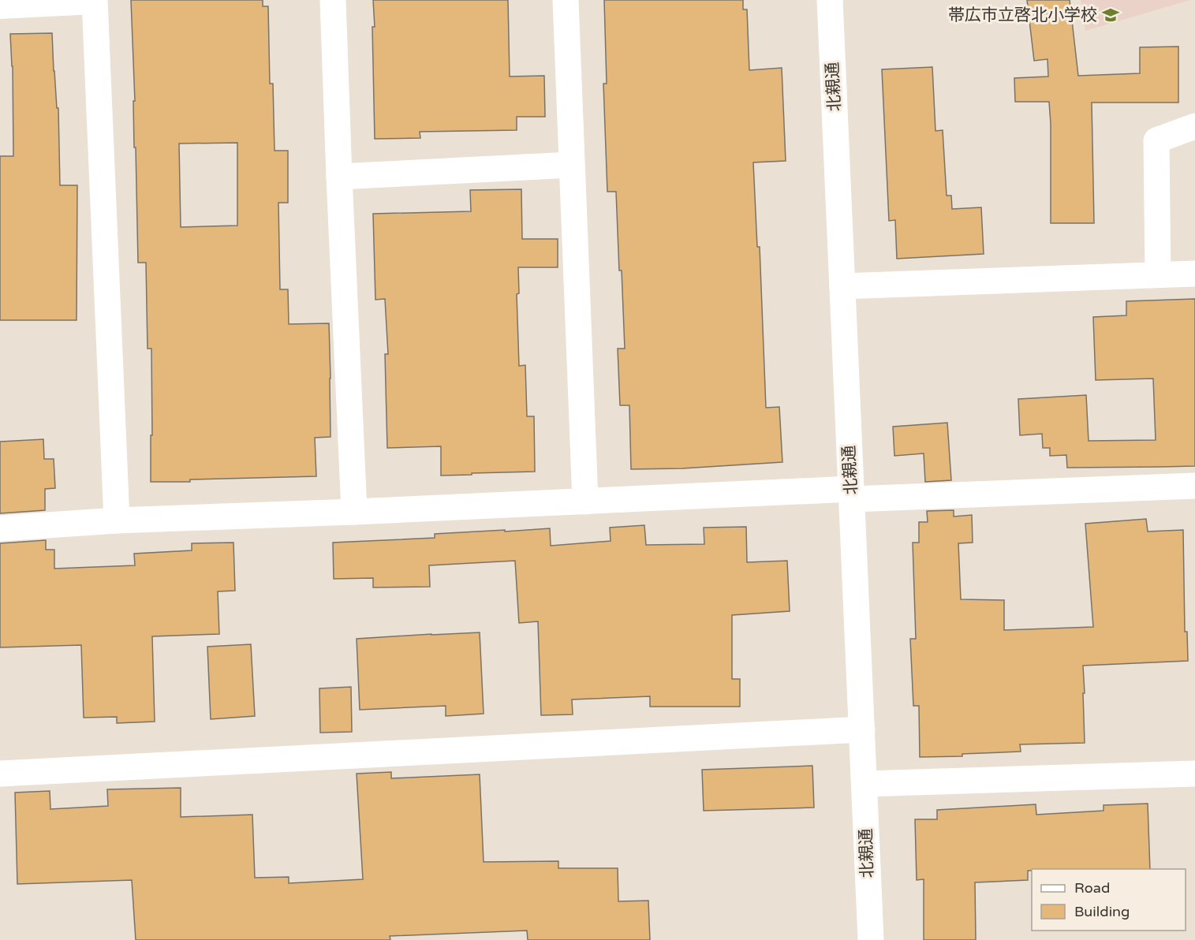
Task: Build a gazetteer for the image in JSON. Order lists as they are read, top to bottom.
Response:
{
  "streets": {
    "street": ["北親通"]
  },
  "places": {
    "school or university": ["帯広市立啓北小学校"]
  },
  "legend": ["Road", "Building"]
}
